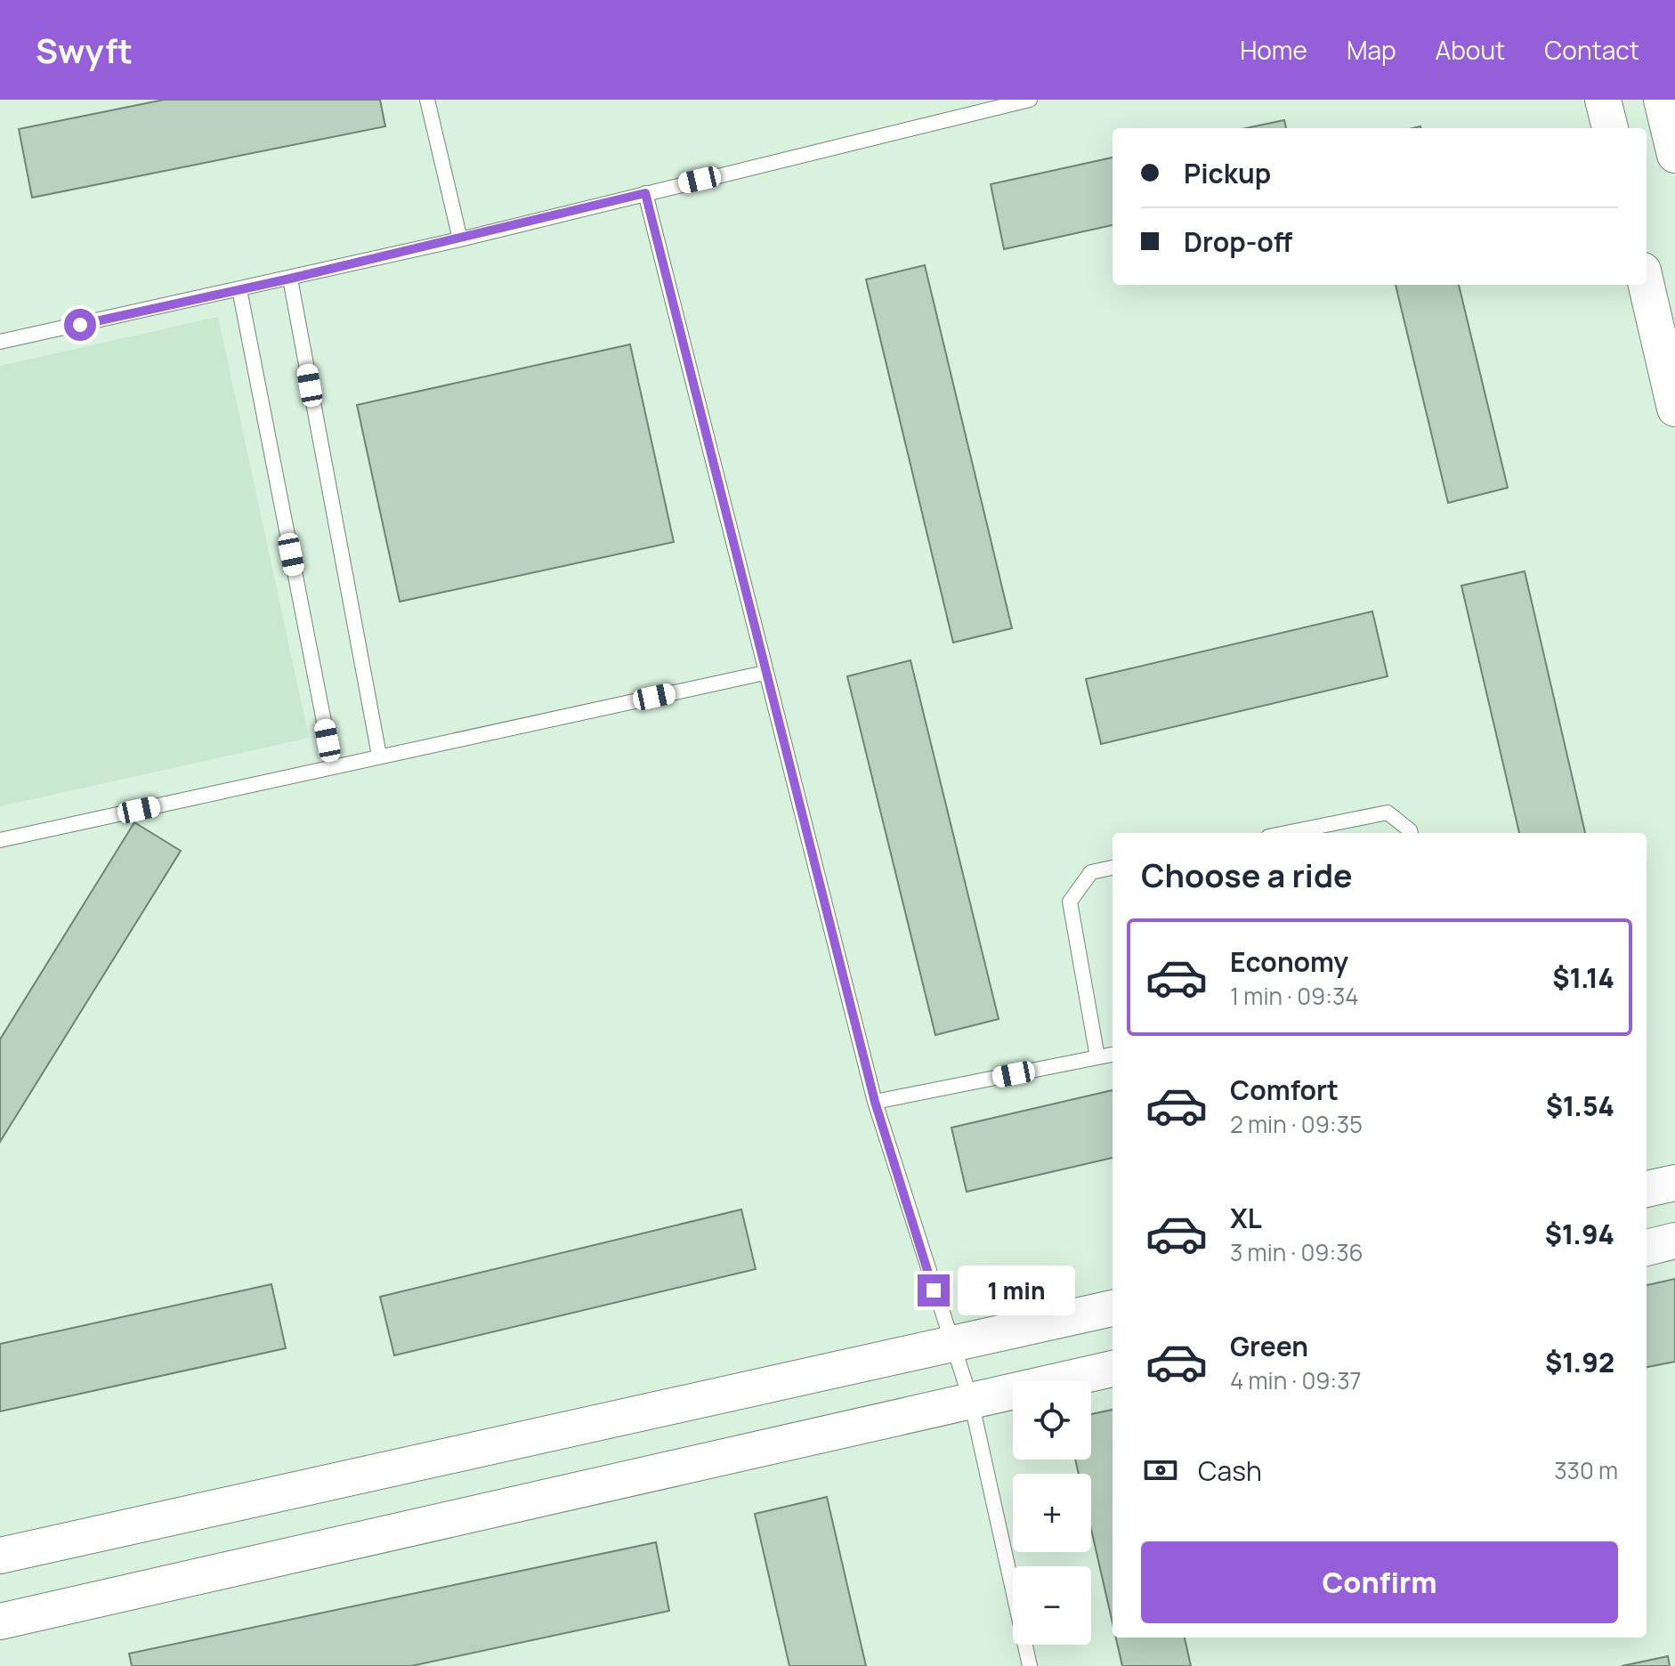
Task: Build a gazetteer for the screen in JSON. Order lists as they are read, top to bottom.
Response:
{
  "page": {
    "header": "Swyft",
    "nav": [
      "Home",
      "Map",
      "About",
      "Contact"
    ],
    "banner": ["Pickup", "Drop-off"],
    "heading": "Choose a ride",
    "list": [
      {
        "name": "Economy",
        "note": "1 min · 09:34",
        "value": "$1.14"
      },
      {
        "name": "Comfort",
        "note": "2 min · 09:35",
        "value": "$1.54"
      },
      {
        "name": "XL",
        "note": "3 min · 09:36",
        "value": "$1.94"
      },
      {
        "name": "Green",
        "note": "4 min · 09:37",
        "value": "$1.92"
      }
    ],
    "bubble": "1 min",
    "map_buttons": ["+", "−"],
    "pay": ["Cash", "330 m"],
    "buttons": "Confirm"
  }
}
